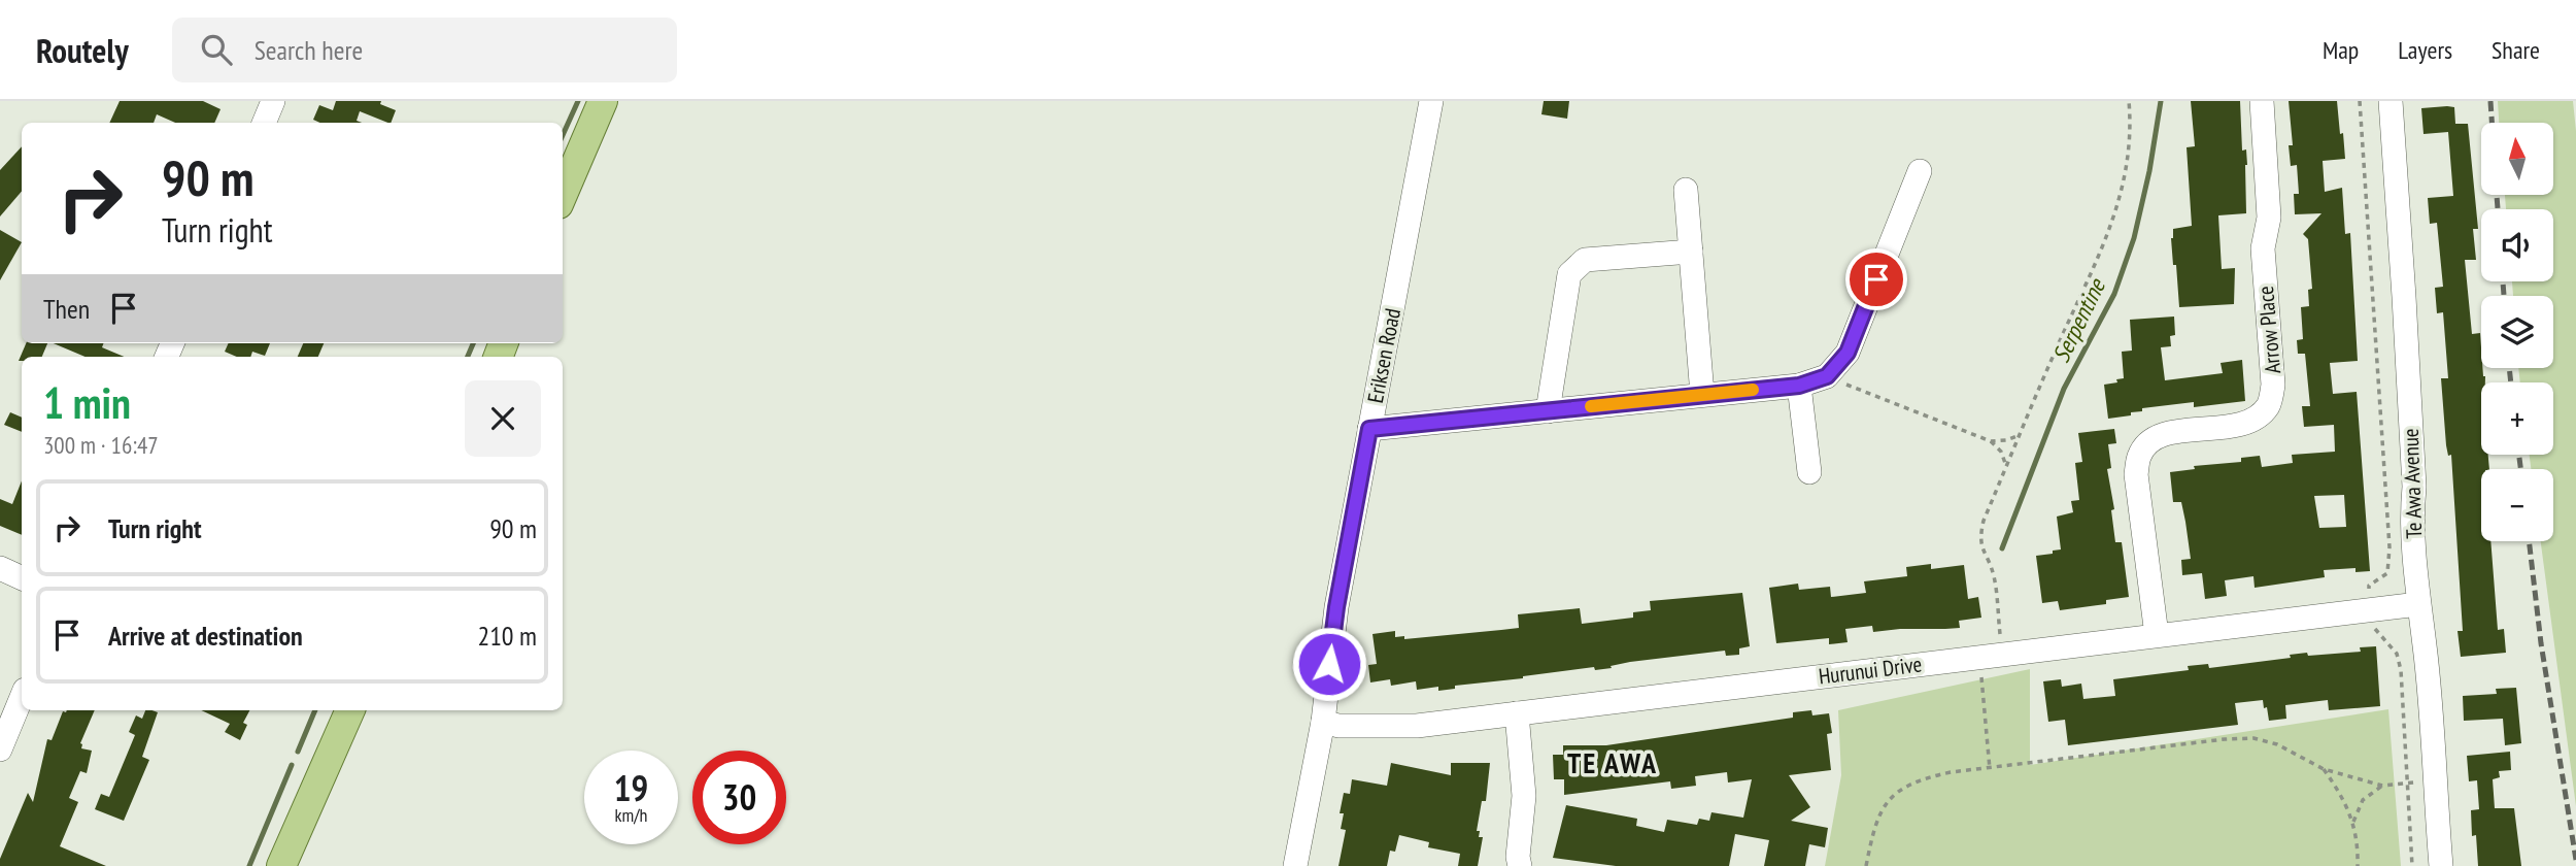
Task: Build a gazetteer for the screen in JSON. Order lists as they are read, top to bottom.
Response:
{
  "streets": {
    "street": [
      "Arrow Place",
      "Eriksen Road",
      "Te Awa Avenue",
      "Hurunui Drive"
    ]
  },
  "crossings": [
    ["Arrow Place", "Hurunui Drive"],
    ["Eriksen Road", "Hurunui Drive"],
    ["Te Awa Avenue", "Hurunui Drive"]
  ],
  "districts": ["TE AWA"],
  "water": ["Serpentine"],
  "north": "top",
  "page": {
    "header": "Routely",
    "search": "Search here",
    "nav": ["Map", "Layers", "Share"],
    "map_buttons": ["+", "−"],
    "turn": ["90 m", "Turn right"],
    "then": "Then",
    "heading": ["1 min", "300 m · 16:47"],
    "list": [
      {
        "name": "Turn right",
        "value": "90 m"
      },
      {
        "name": "Arrive at destination",
        "value": "210 m"
      }
    ],
    "speed": "19 km/h",
    "limit": "30"
  }
}
